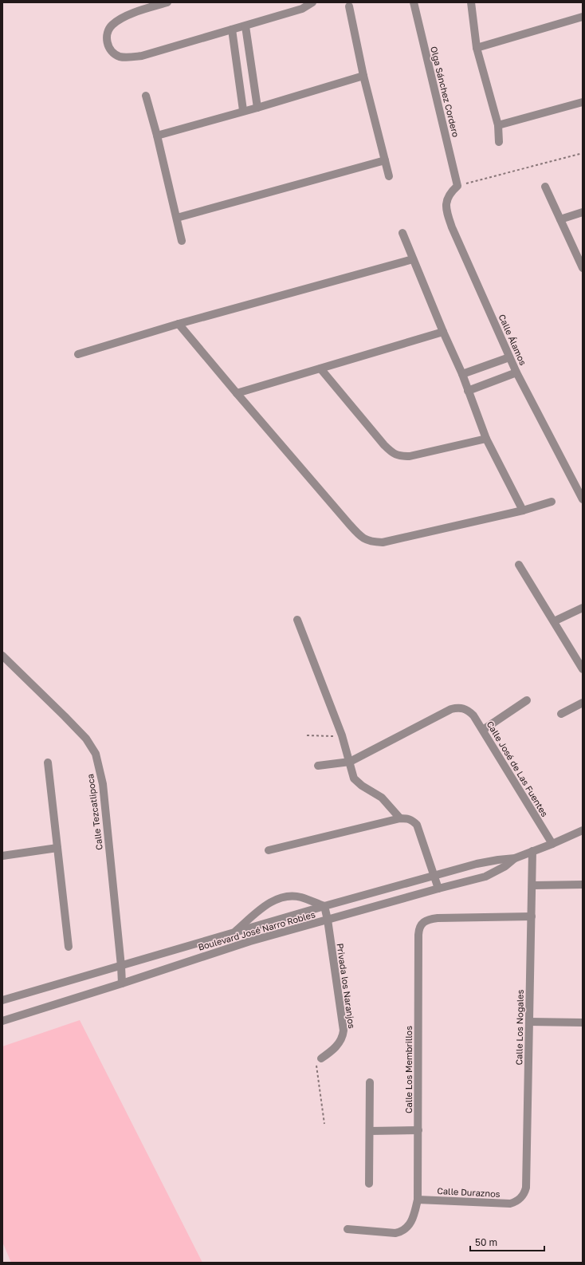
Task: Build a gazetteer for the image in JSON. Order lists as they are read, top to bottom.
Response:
{
  "streets": {
    "street": [
      "Olga Sánchez Cordero",
      "Calle Álamos",
      "Calle José de Las Fuentes",
      "Calle Tezcatlipoca",
      "Boulevard José Narro Robles",
      "Privada los Naranjos",
      "Calle Los Nogales",
      "Calle Los Membrillos",
      "Calle Duraznos"
    ]
  },
  "crossings": [
    ["Olga Sánchez Cordero", "Calle Álamos"],
    ["Calle José de Las Fuentes", "Boulevard José Narro Robles"],
    ["Calle Tezcatlipoca", "Boulevard José Narro Robles"],
    ["Boulevard José Narro Robles", "Privada los Naranjos"],
    ["Boulevard José Narro Robles", "Calle Los Nogales"],
    ["Calle Los Nogales", "Calle Los Membrillos"],
    ["Calle Los Nogales", "Calle Duraznos"],
    ["Calle Los Membrillos", "Calle Duraznos"]
  ],
  "scale_bar": "50 m"
}
